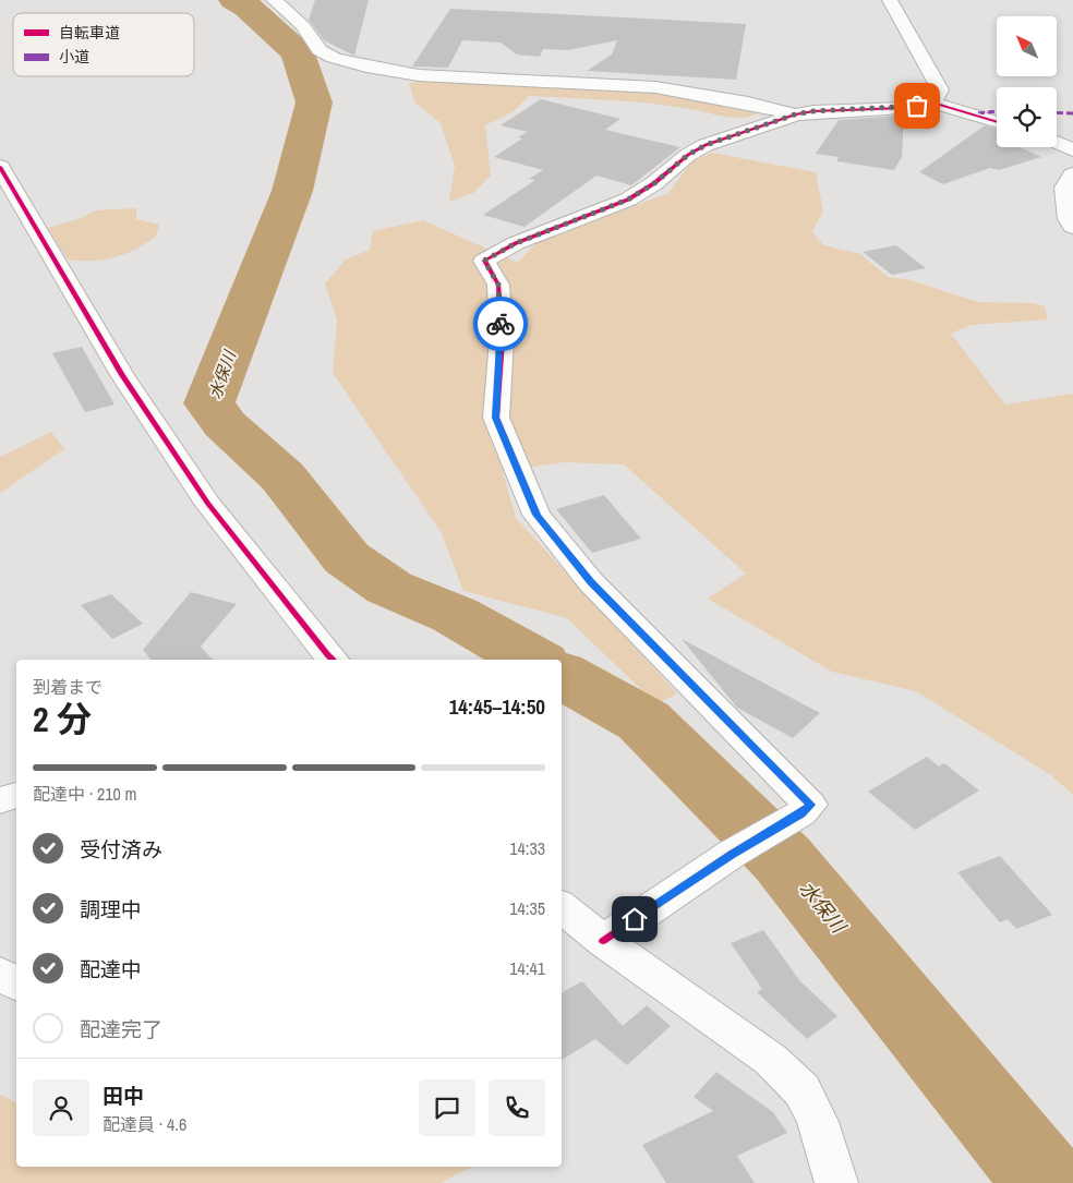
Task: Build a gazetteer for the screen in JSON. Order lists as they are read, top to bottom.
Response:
{
  "water": ["水保川"],
  "legend": ["自転車道", "小道"],
  "north": "top left",
  "page": {
    "heading": ["2 分", "到着まで", "14:45–14:50"],
    "panel": ["田中", "配達員 · 4.6"],
    "bar": "配達中 · 210 m",
    "list": [
      ["受付済み", "14:33"],
      ["調理中", "14:35"],
      ["配達中", "14:41"],
      "配達完了"
    ]
  }
}
